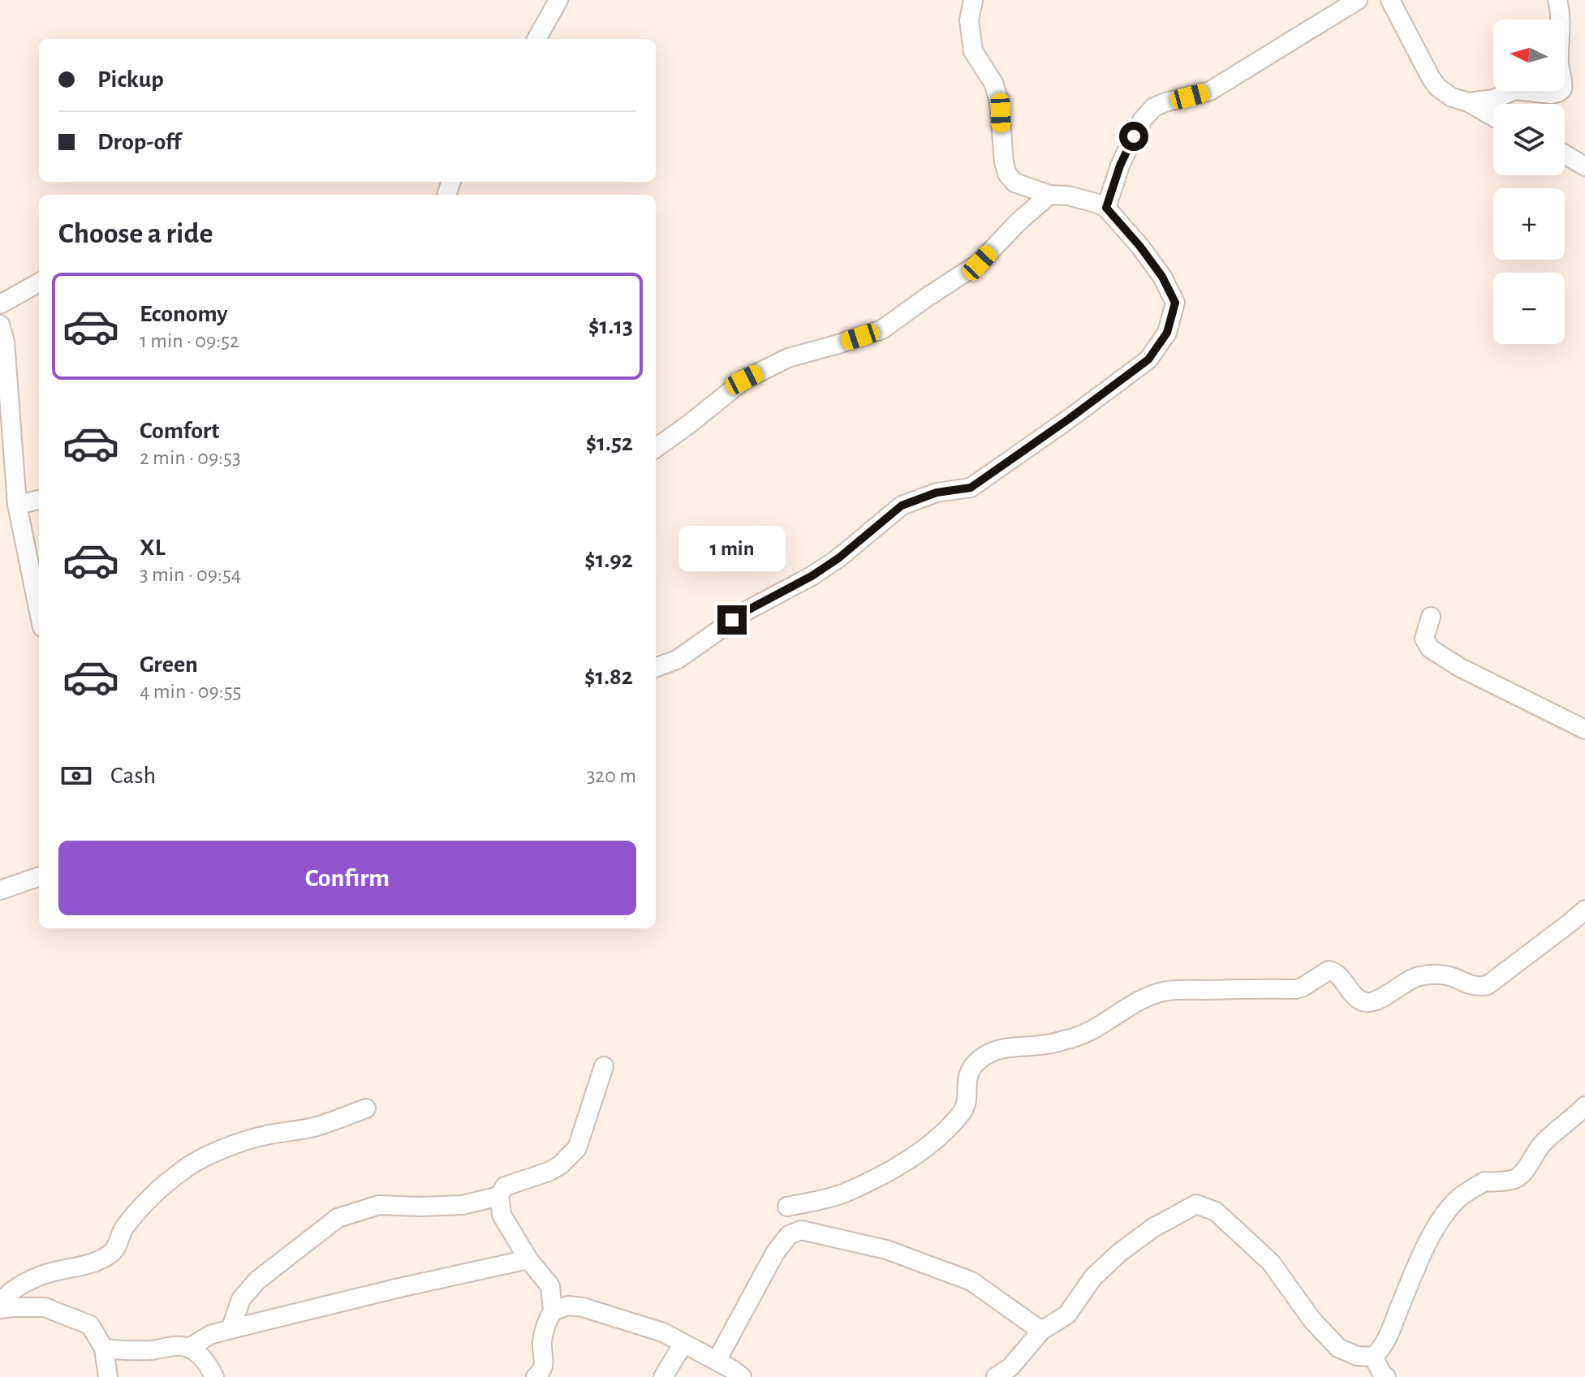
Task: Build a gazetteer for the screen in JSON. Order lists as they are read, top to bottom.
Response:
{
  "north": "left",
  "page": {
    "map_buttons": ["+", "−"],
    "banner": ["Pickup", "Drop-off"],
    "heading": "Choose a ride",
    "list": [
      {
        "name": "Economy",
        "note": "1 min · 09:52",
        "value": "$1.13"
      },
      {
        "name": "Comfort",
        "note": "2 min · 09:53",
        "value": "$1.52"
      },
      {
        "name": "XL",
        "note": "3 min · 09:54",
        "value": "$1.92"
      },
      {
        "name": "Green",
        "note": "4 min · 09:55",
        "value": "$1.82"
      }
    ],
    "bubble": "1 min",
    "pay": ["Cash", "320 m"],
    "buttons": "Confirm"
  }
}
